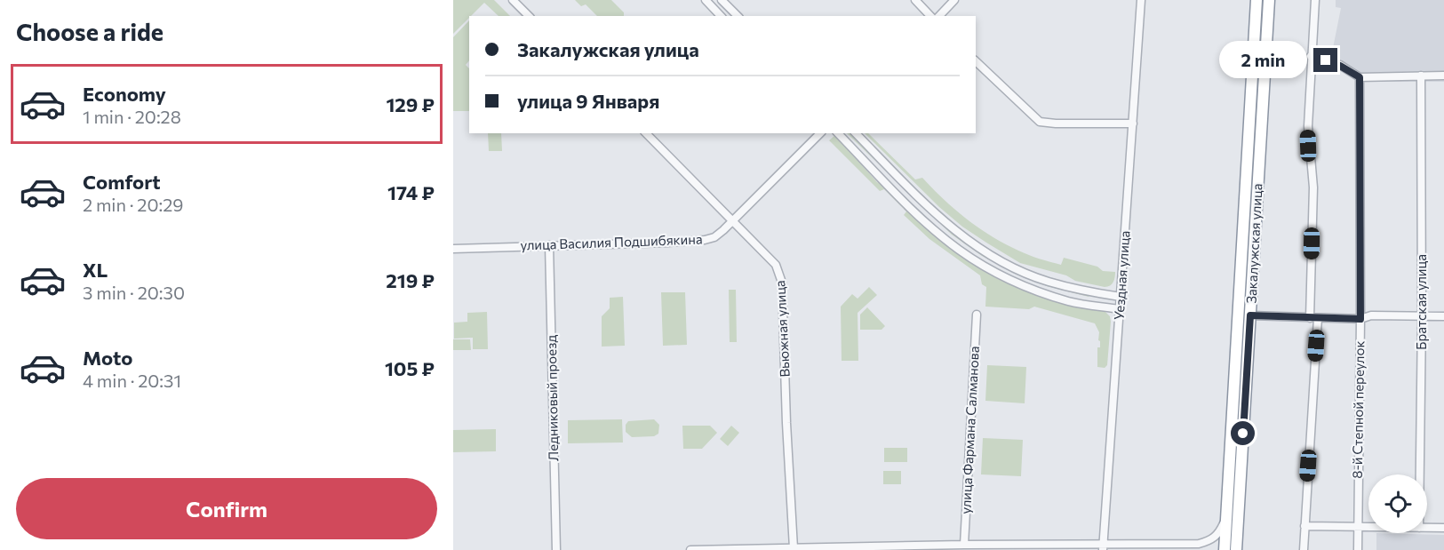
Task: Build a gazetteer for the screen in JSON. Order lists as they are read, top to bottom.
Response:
{
  "streets": {
    "highway": ["Закалужская улица"],
    "street": [
      "улица Василия Подшибякина",
      "Уездная улица",
      "Братская улица",
      "Вьюжная улица",
      "Ледниковый проезд",
      "8-й Степной переулок",
      "улица Фармана Салманова"
    ]
  },
  "crossings": [
    ["улица Василия Подшибякина", "Вьюжная улица"],
    ["улица Василия Подшибякина", "Ледниковый проезд"]
  ],
  "page": {
    "heading": "Choose a ride",
    "banner": ["Закалужская улица", "улица 9 Января"],
    "bubble": "2 min",
    "list": [
      {
        "name": "Economy",
        "note": "1 min · 20:28",
        "value": "129 ₽"
      },
      {
        "name": "Comfort",
        "note": "2 min · 20:29",
        "value": "174 ₽"
      },
      {
        "name": "XL",
        "note": "3 min · 20:30",
        "value": "219 ₽"
      },
      {
        "name": "Moto",
        "note": "4 min · 20:31",
        "value": "105 ₽"
      }
    ],
    "buttons": "Confirm"
  }
}
